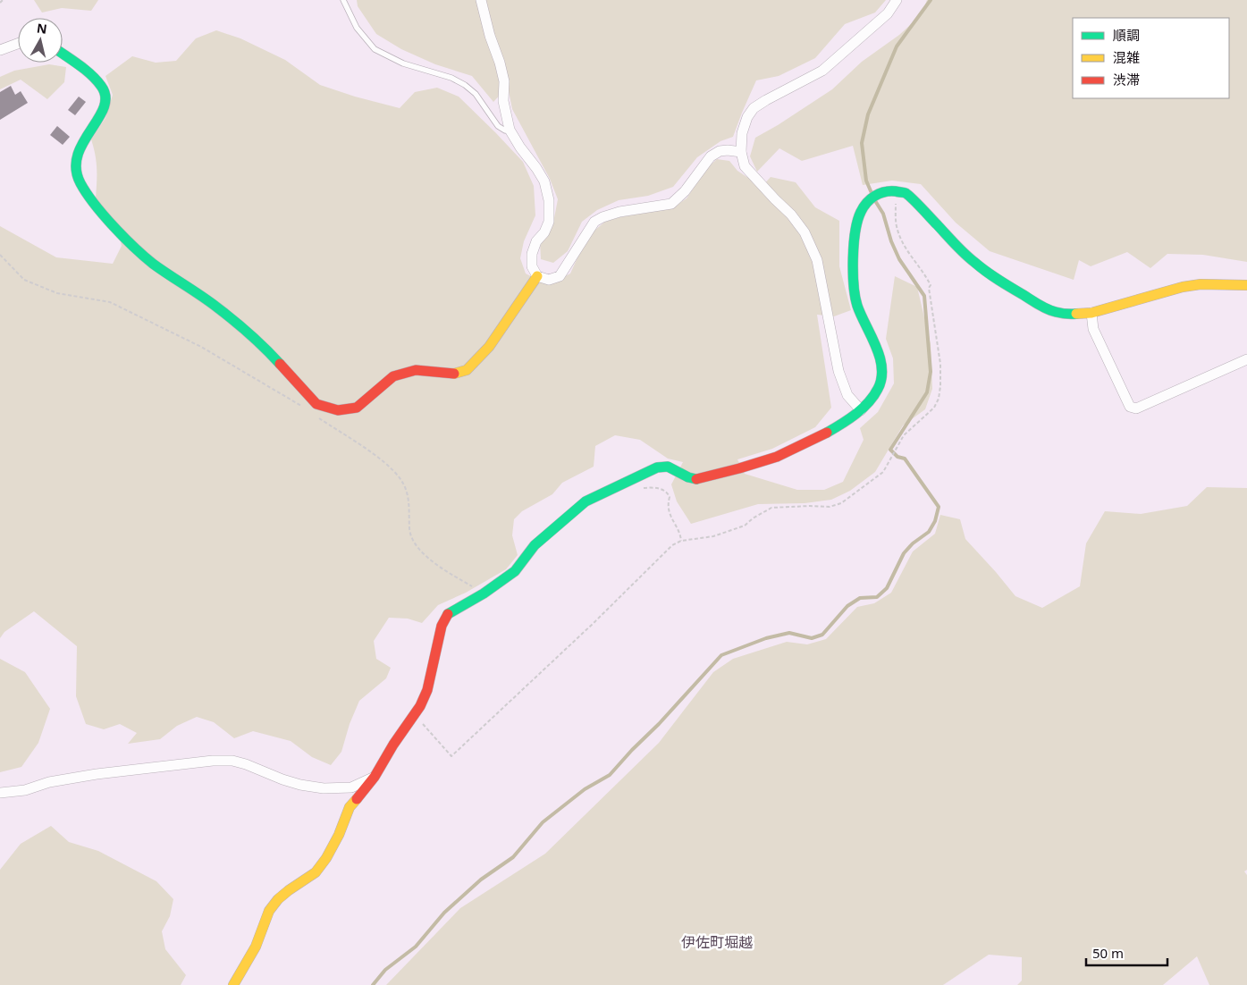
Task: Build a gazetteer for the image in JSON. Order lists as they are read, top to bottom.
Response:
{
  "districts": ["伊佐町堀越"],
  "legend": ["順調", "混雑", "渋滞"],
  "scale_bar": "50 m",
  "north": "top"
}
